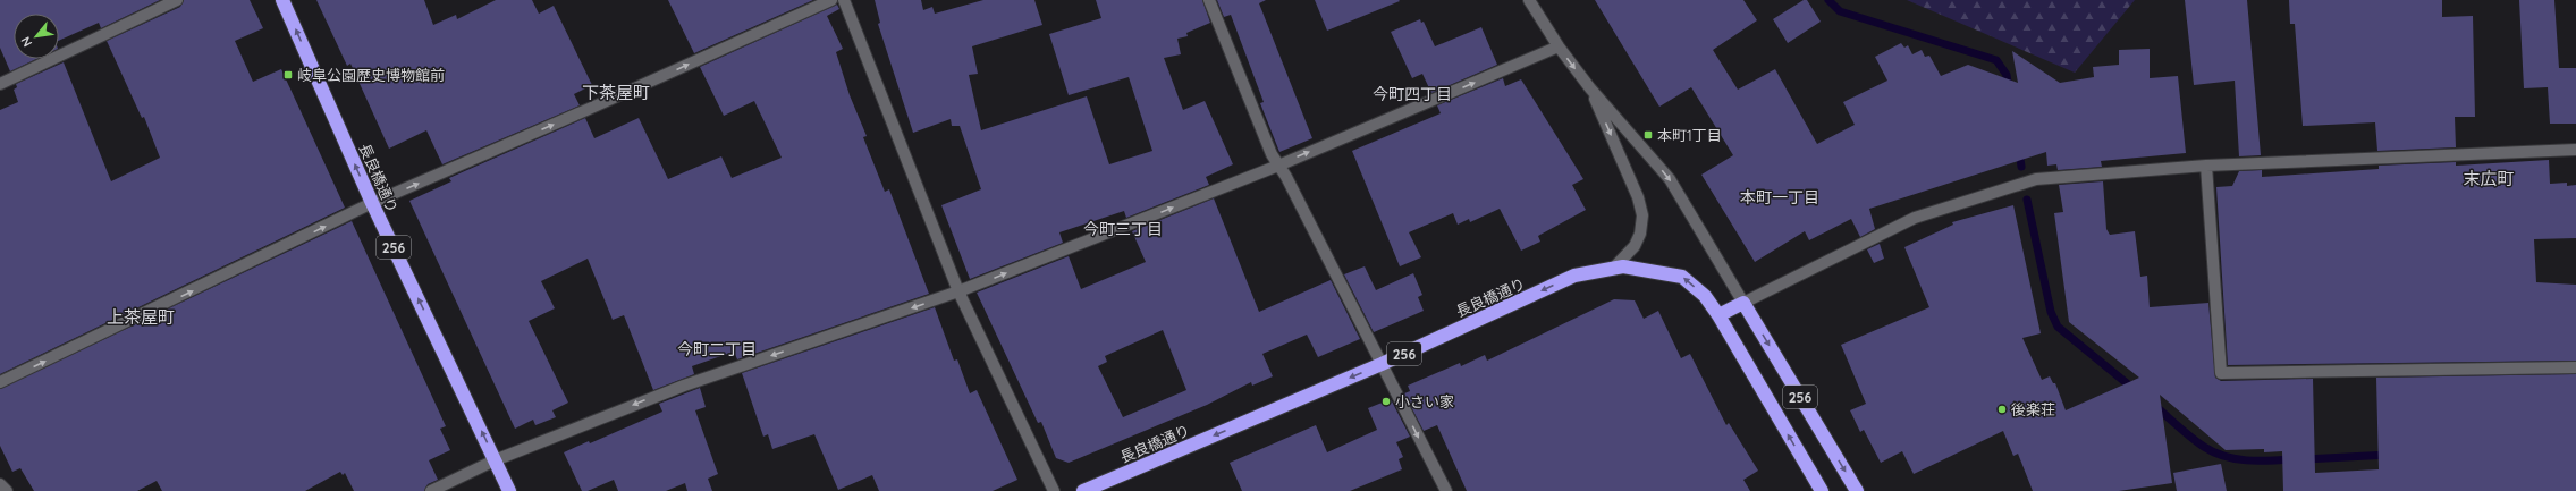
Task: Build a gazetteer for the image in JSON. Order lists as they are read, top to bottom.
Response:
{
  "streets": {
    "highway": ["長良橋通り", "256"]
  },
  "districts": [
    "下茶屋町",
    "今町四丁目",
    "末広町",
    "本町一丁目",
    "今町三丁目",
    "上茶屋町",
    "今町二丁目"
  ],
  "places": {
    "transit": ["岐阜公園歴史博物館前", "本町1丁目"],
    "other": ["小さい家", "後楽荘"]
  },
  "north": "bottom left"
}
